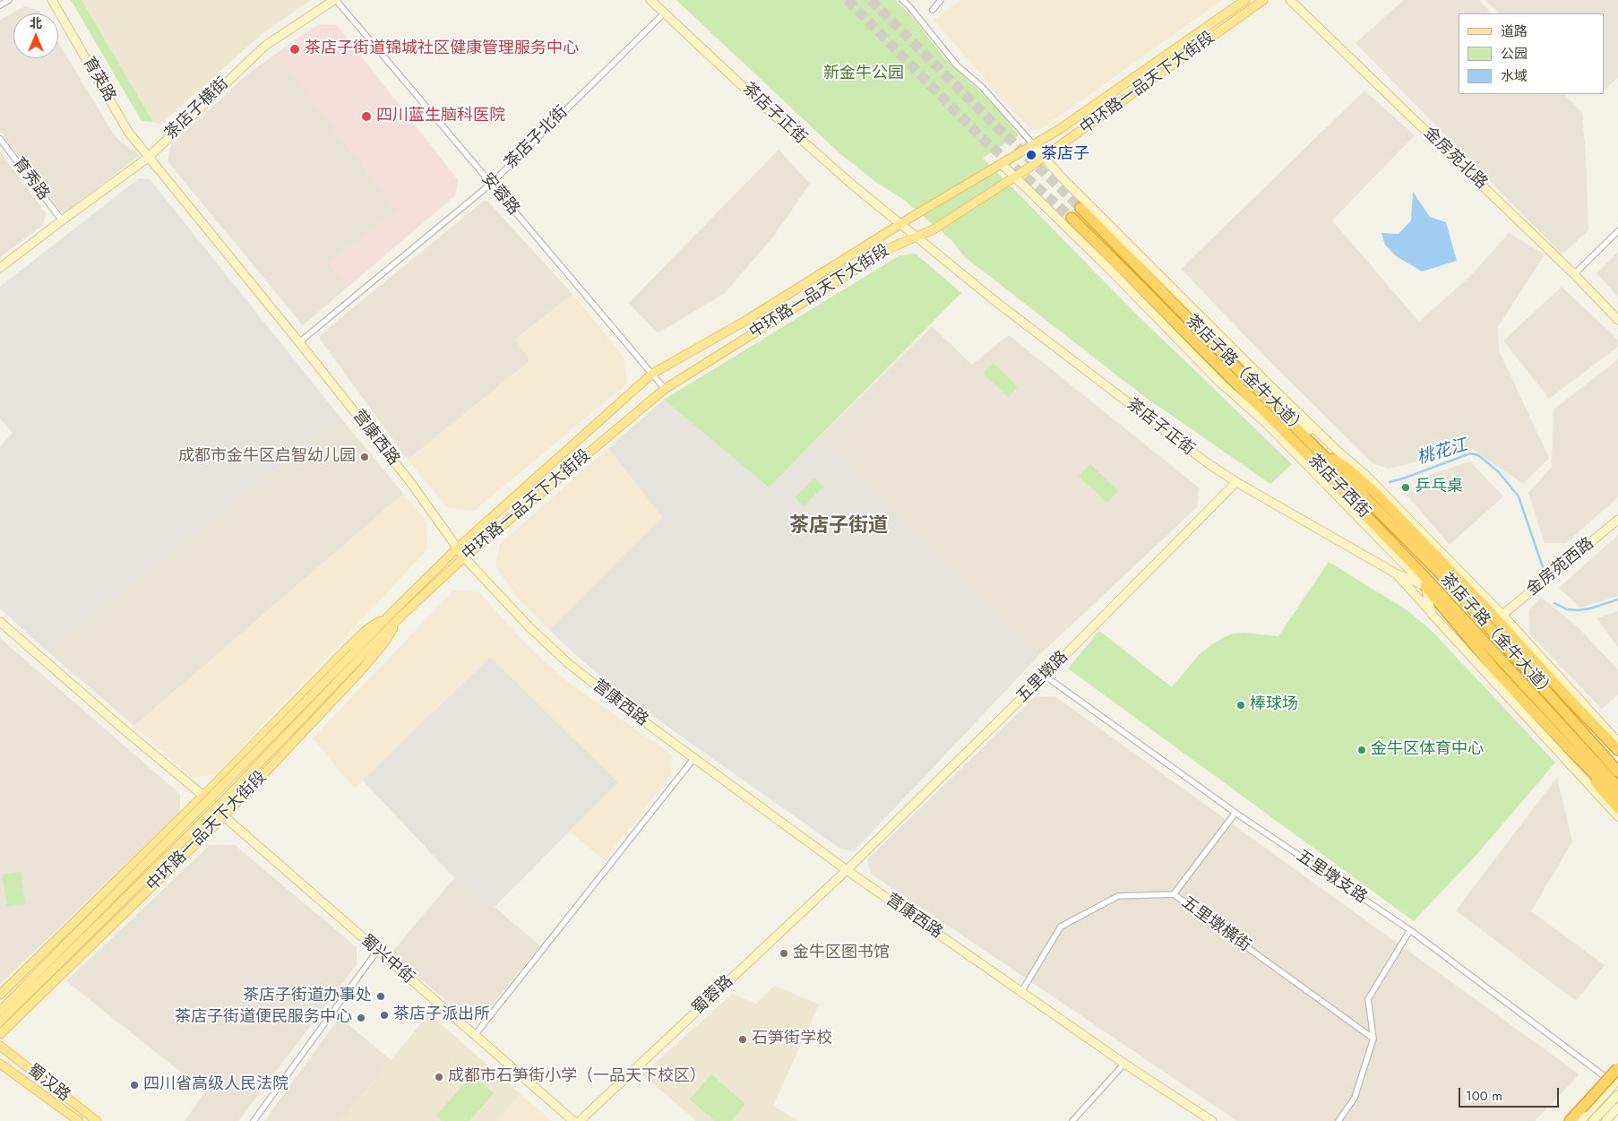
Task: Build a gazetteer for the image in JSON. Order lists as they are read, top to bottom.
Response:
{
  "streets": {
    "highway": ["茶店子路（金牛大道）", "茶店子西街"],
    "main road": ["中环路一品天下大街段", "蜀汉路"],
    "street": [
      "育英路",
      "茶店子横街",
      "茶店子正街",
      "茶店子北街",
      "金房苑北路",
      "育秀路",
      "安蓉路",
      "营康西路",
      "金房苑西路",
      "五里墩路",
      "五里墩支路",
      "五里墩横街",
      "蜀兴中街",
      "蜀蓉路"
    ]
  },
  "crossings": [
    ["育英路", "茶店子横街"],
    ["育英路", "营康西路"],
    ["中环路一品天下大街段", "茶店子正街"],
    ["中环路一品天下大街段", "安蓉路"],
    ["中环路一品天下大街段", "营康西路"],
    ["中环路一品天下大街段", "蜀兴中街"],
    ["茶店子横街", "育秀路"],
    ["茶店子横街", "安蓉路"],
    ["茶店子横街", "营康西路"],
    ["茶店子正街", "茶店子北街"],
    ["茶店子正街", "茶店子西街"],
    ["茶店子正街", "五里墩路"],
    ["茶店子北街", "安蓉路"],
    ["茶店子北街", "营康西路"],
    ["营康西路", "五里墩路"],
    ["营康西路", "五里墩横街"],
    ["营康西路", "蜀蓉路"],
    ["五里墩路", "五里墩支路"],
    ["五里墩路", "蜀蓉路"]
  ],
  "districts": ["茶店子街道"],
  "water": ["桃花江"],
  "parks": ["新金牛公园"],
  "places": [
    "茶店子街道锦城社区健康管理服务中心",
    "四川蓝生脑科医院",
    "茶店子",
    "成都市金牛区启智幼儿园",
    "乒乓桌",
    "棒球场",
    "金牛区体育中心",
    "金牛区图书馆",
    "茶店子街道办事处",
    "茶店子派出所",
    "茶店子街道便民服务中心",
    "石笋街学校",
    "成都市石笋街小学（一品天下校区）",
    "四川省高级人民法院"
  ],
  "legend": ["道路", "公园", "水域"],
  "scale_bar": "100 m",
  "north": "top"
}
